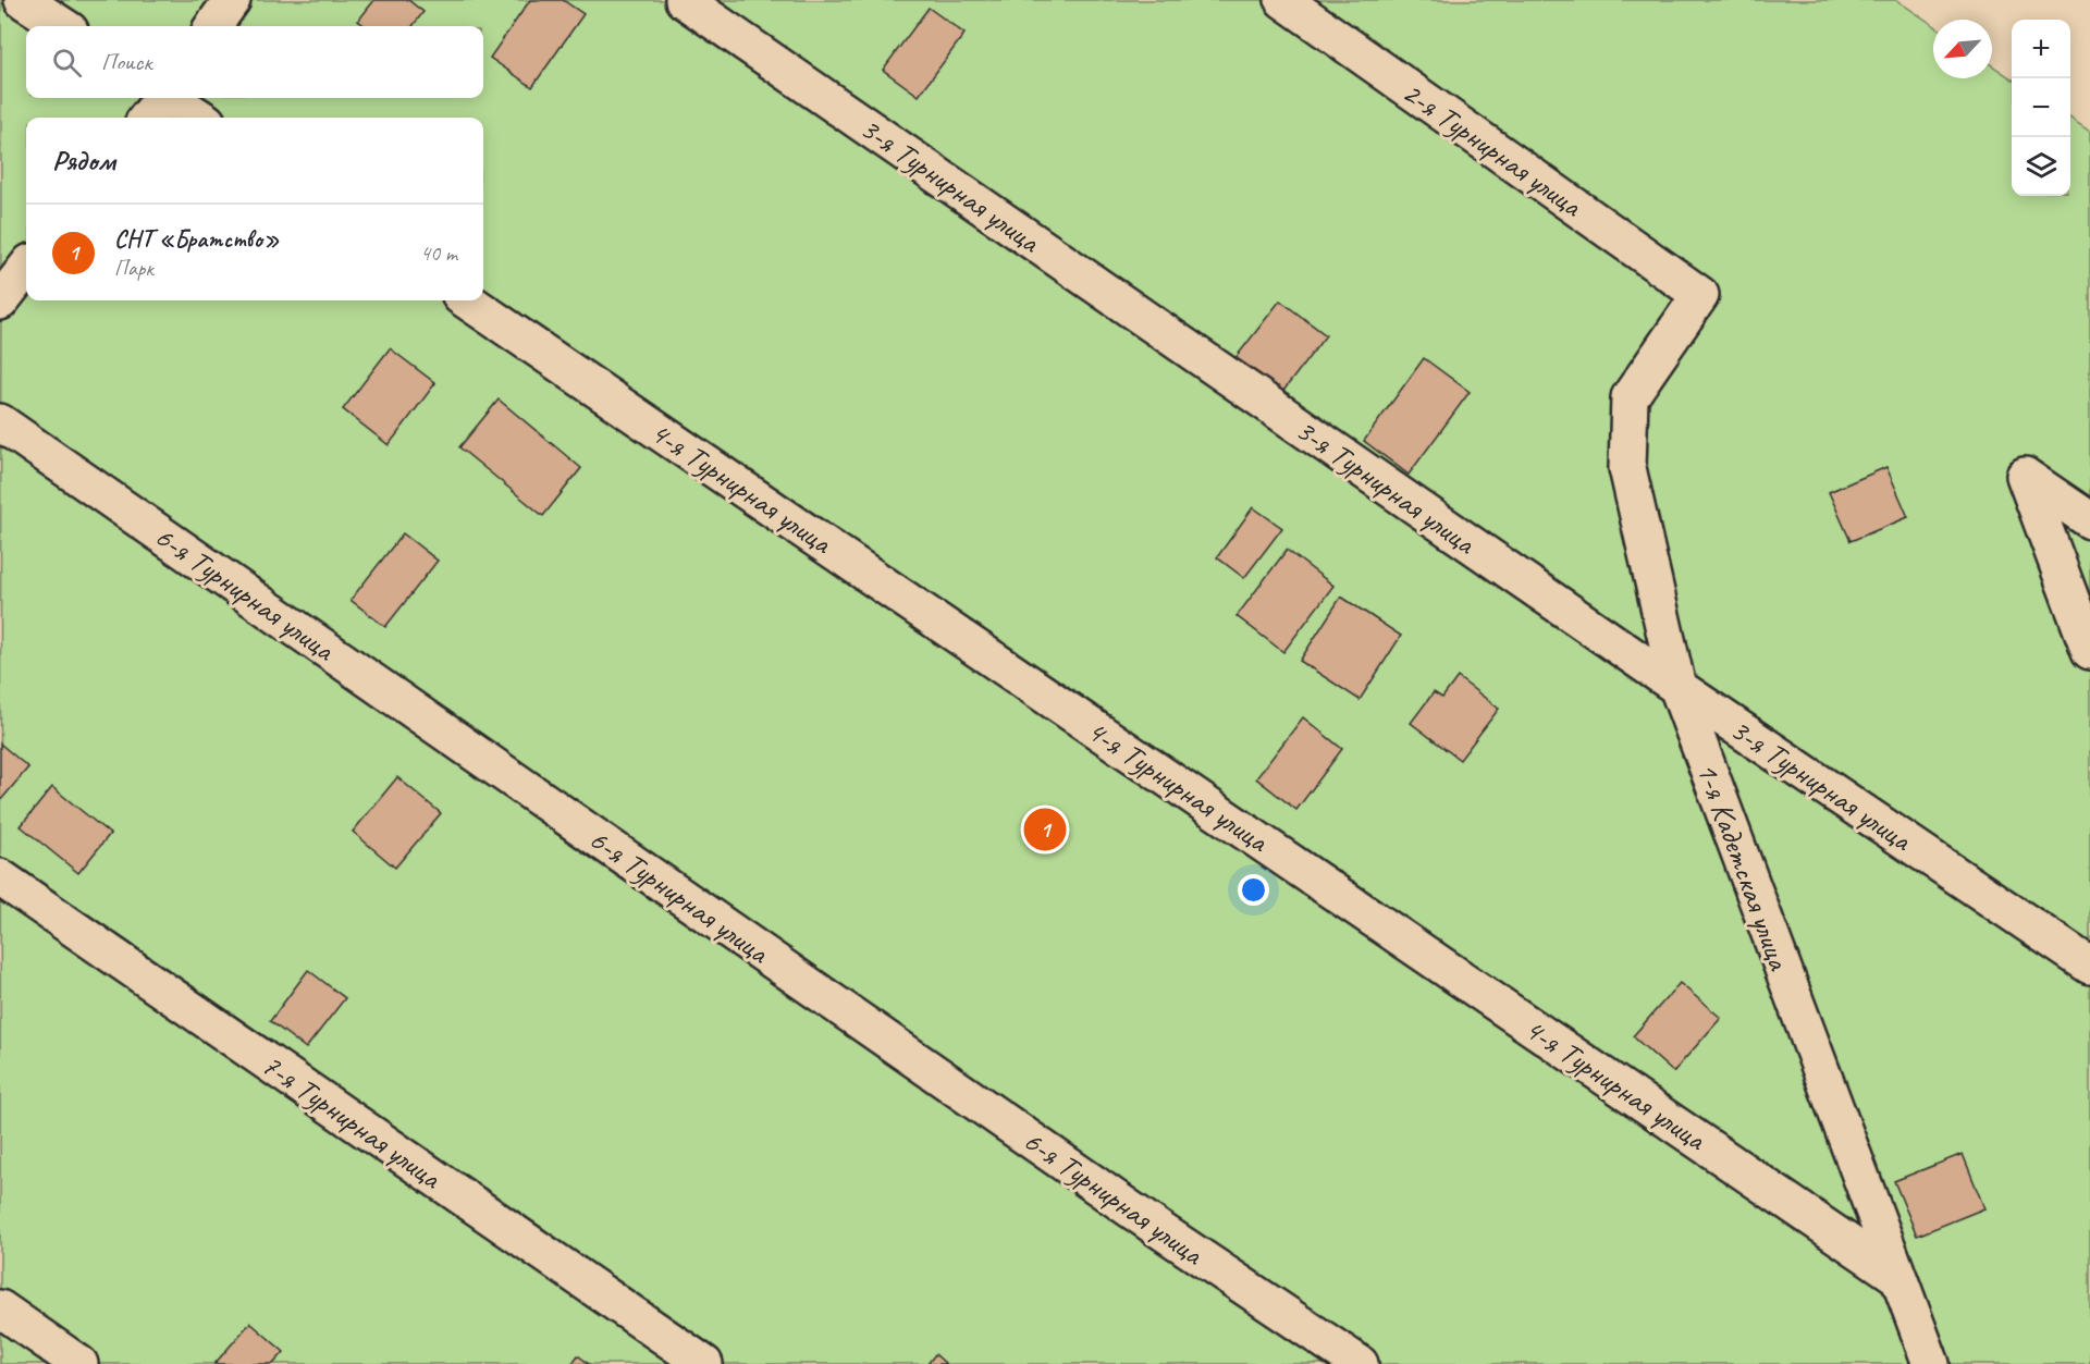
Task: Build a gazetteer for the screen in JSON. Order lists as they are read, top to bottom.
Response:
{
  "streets": {
    "lane": [
      "2-я Турнирная улица",
      "3-я Турнирная улица",
      "4-я Турнирная улица",
      "6-я Турнирная улица",
      "1-я Кадетская улица",
      "7-я Турнирная улица"
    ]
  },
  "crossings": [
    ["2-я Турнирная улица", "1-я Кадетская улица"],
    ["3-я Турнирная улица", "1-я Кадетская улица"],
    ["4-я Турнирная улица", "1-я Кадетская улица"]
  ],
  "north": "bottom left",
  "page": {
    "map_buttons": ["+", "−"],
    "search": "Поиск",
    "heading": "Рядом",
    "list": [
      {
        "mark": "1",
        "name": "СНТ «Братство»",
        "note": "Парк",
        "value": "40 m"
      }
    ],
    "pins": "1"
  }
}
